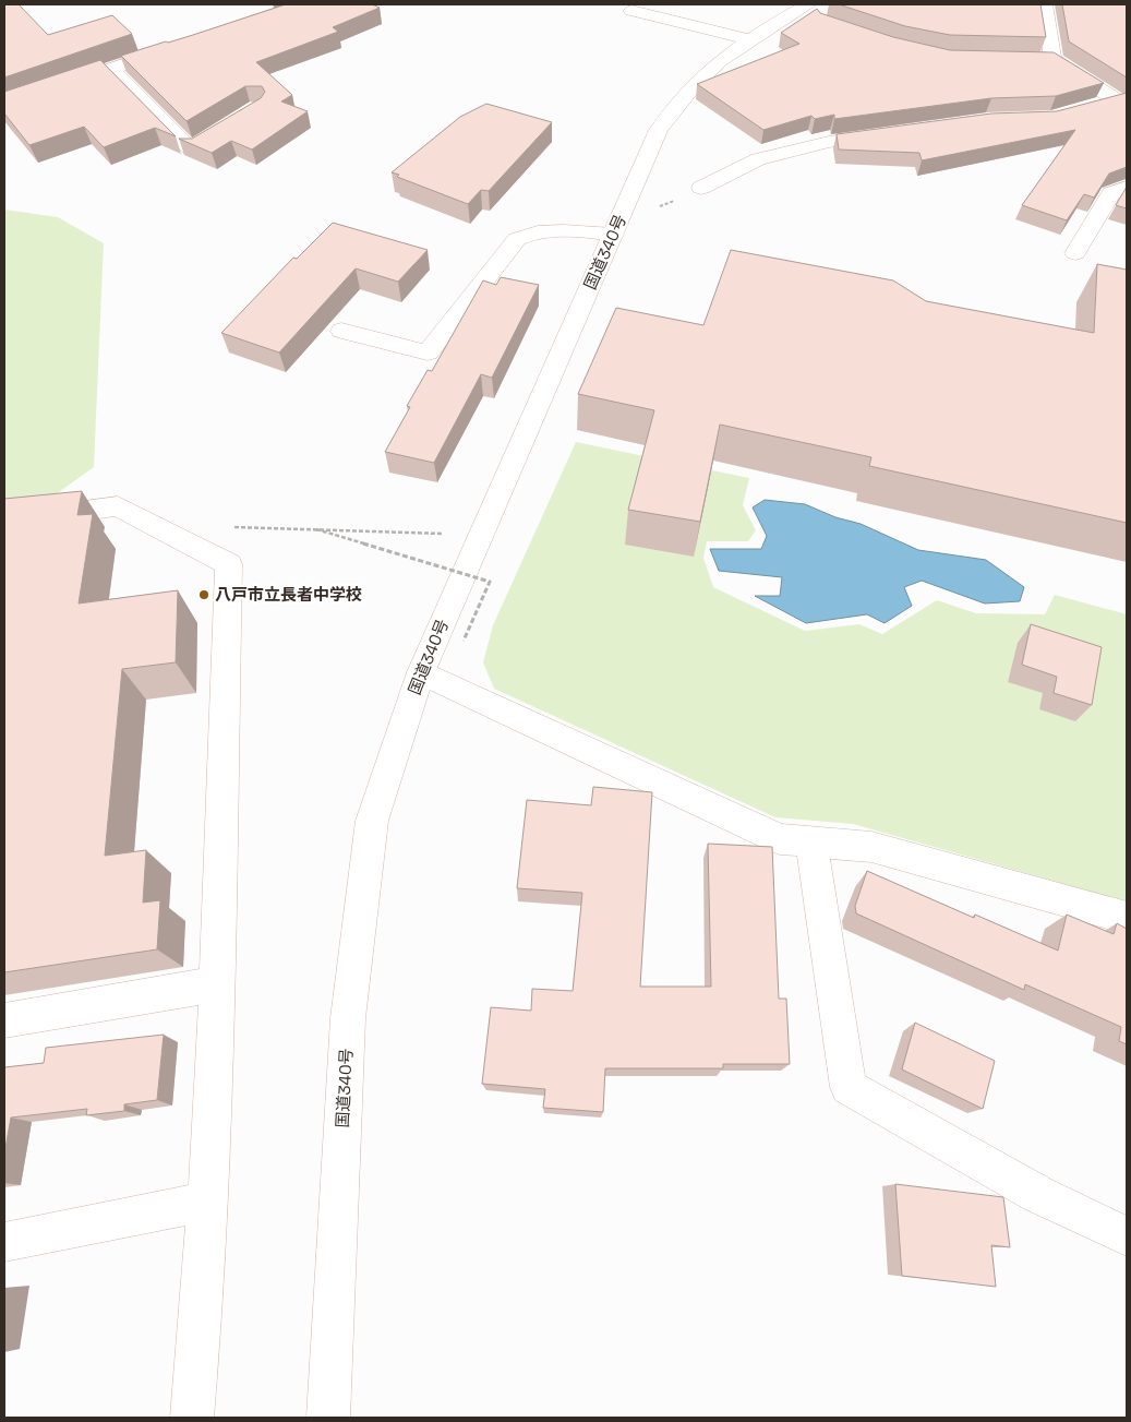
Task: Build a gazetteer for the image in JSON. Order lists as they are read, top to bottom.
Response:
{
  "streets": {
    "main road": ["国道340号"]
  },
  "places": ["八戸市立長者中学校"]
}
